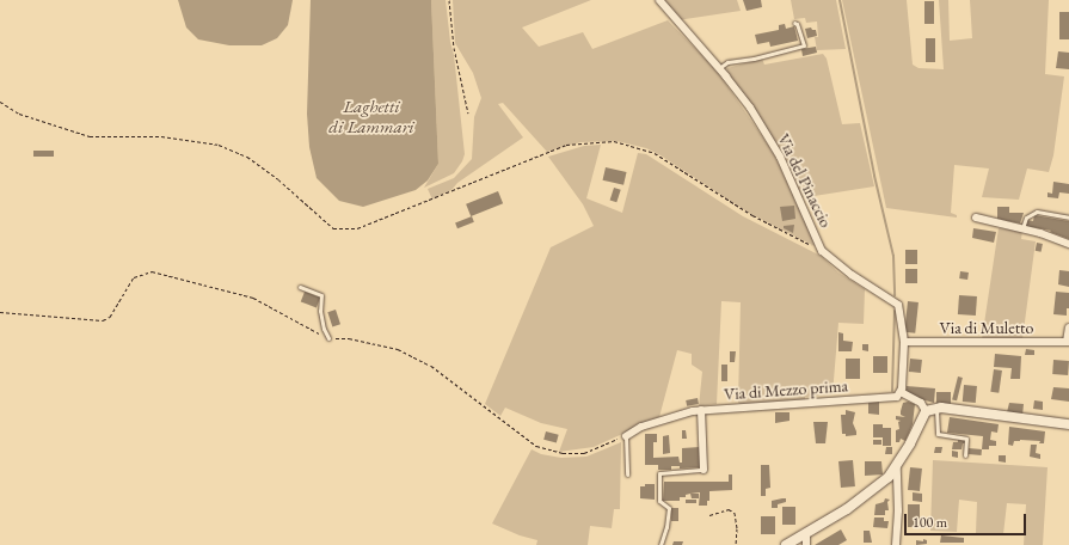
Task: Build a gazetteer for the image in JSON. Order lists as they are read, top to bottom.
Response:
{
  "streets": {
    "street": ["Via del Pinaccio", "Via di Muletto", "Via di Mezzo prima"]
  },
  "crossings": [
    ["Via del Pinaccio", "Via di Muletto"]
  ],
  "water": ["Laghetti di Lammari"],
  "scale_bar": "100 m"
}
